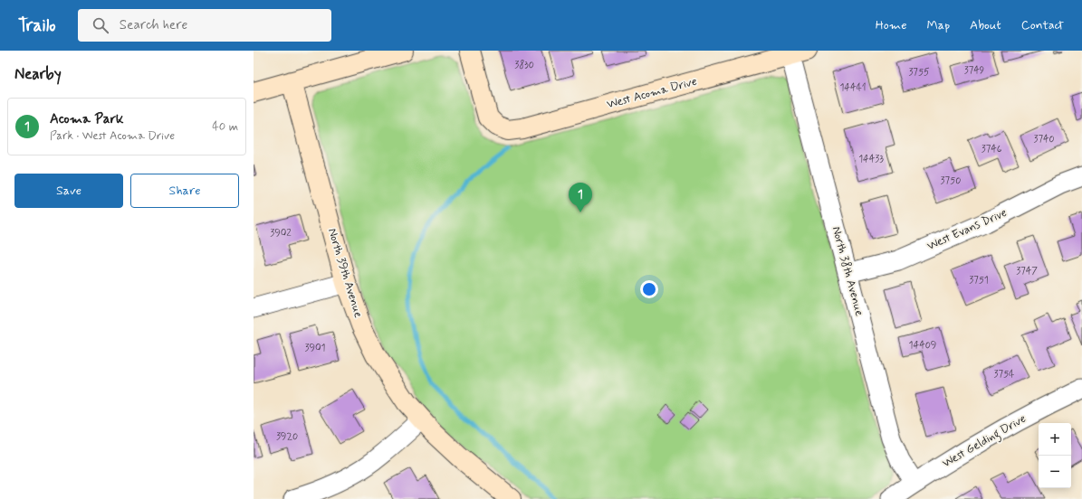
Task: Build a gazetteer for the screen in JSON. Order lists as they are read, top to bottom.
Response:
{
  "streets": {
    "street": [
      "West Acoma Drive",
      "West Evans Drive",
      "North 38th Avenue",
      "North 39th Avenue",
      "West Gelding Drive"
    ]
  },
  "crossings": [
    ["West Acoma Drive", "North 38th Avenue"],
    ["West Evans Drive", "North 38th Avenue"],
    ["North 38th Avenue", "West Gelding Drive"]
  ],
  "house_numbers": [
    "3830",
    "3749",
    "3755",
    "14441",
    "3740",
    "3746",
    "14433",
    "3750",
    "3902",
    "3747",
    "3751",
    "14409",
    "3901",
    "3754",
    "3920"
  ],
  "page": {
    "header": "Trailo",
    "search": "Search here",
    "nav": [
      "Home",
      "Map",
      "About",
      "Contact"
    ],
    "heading": "Nearby",
    "list": [
      {
        "mark": "1",
        "name": "Acoma Park",
        "note": "Park · West Acoma Drive",
        "value": "40 m"
      }
    ],
    "buttons": ["Save", "Share"],
    "pins": "1",
    "map_buttons": ["+", "−"]
  }
}
